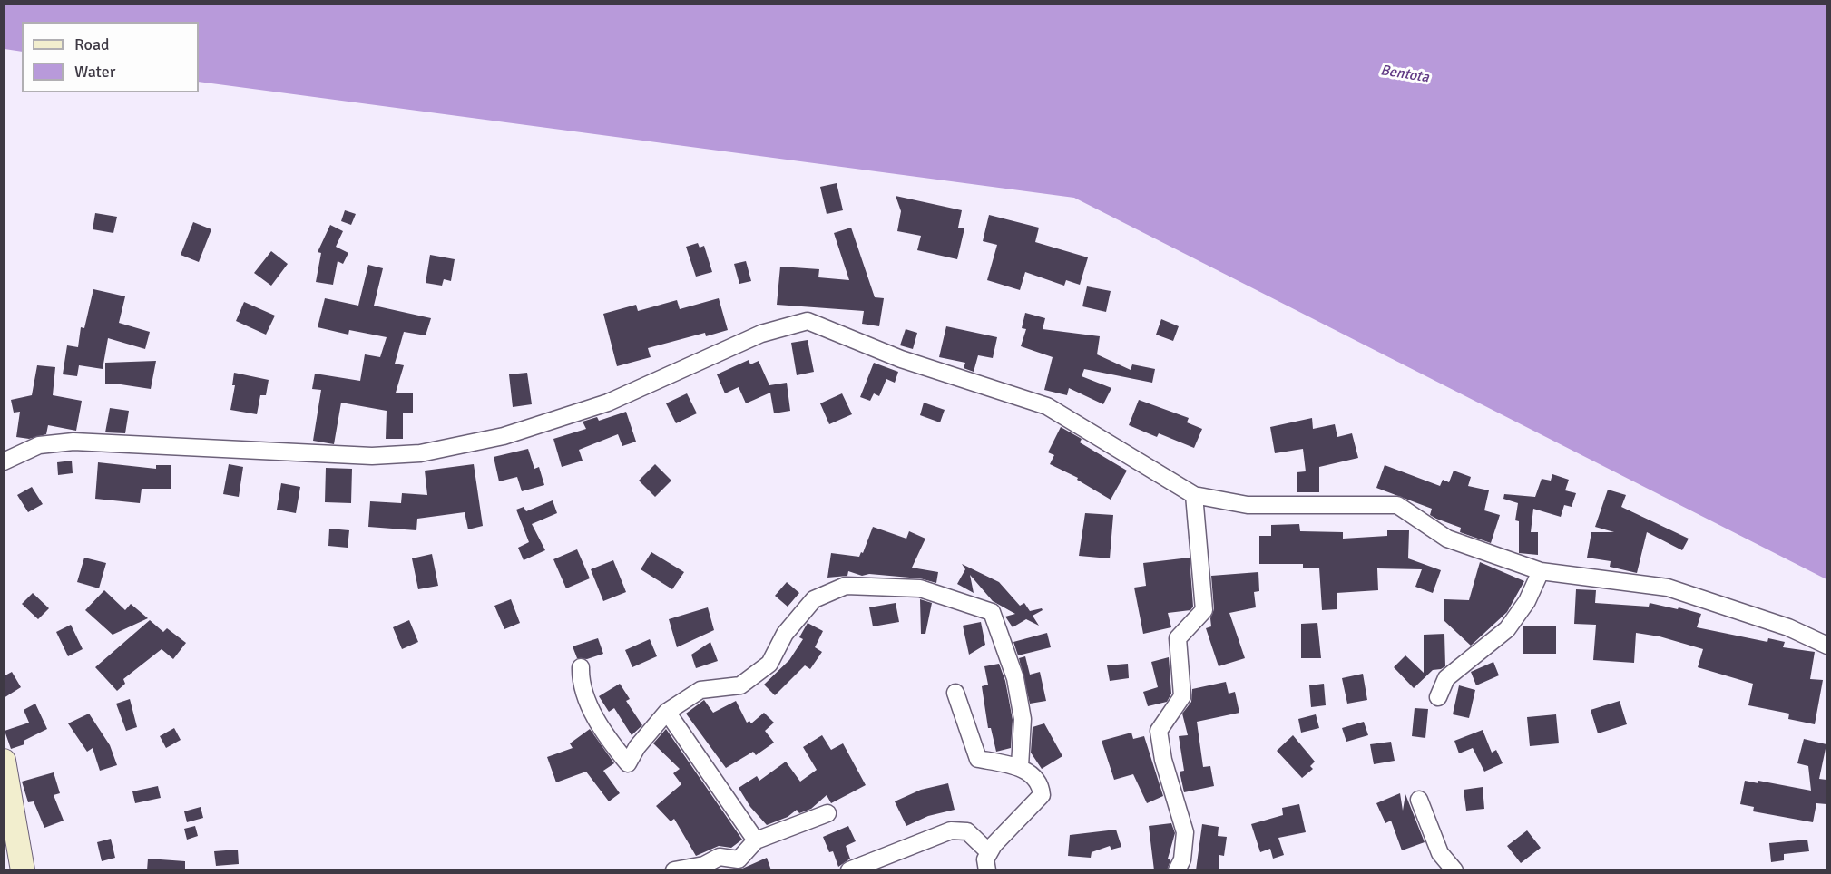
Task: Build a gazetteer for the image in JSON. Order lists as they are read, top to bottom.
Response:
{
  "water": ["Bentota"],
  "legend": ["Road", "Water"]
}
